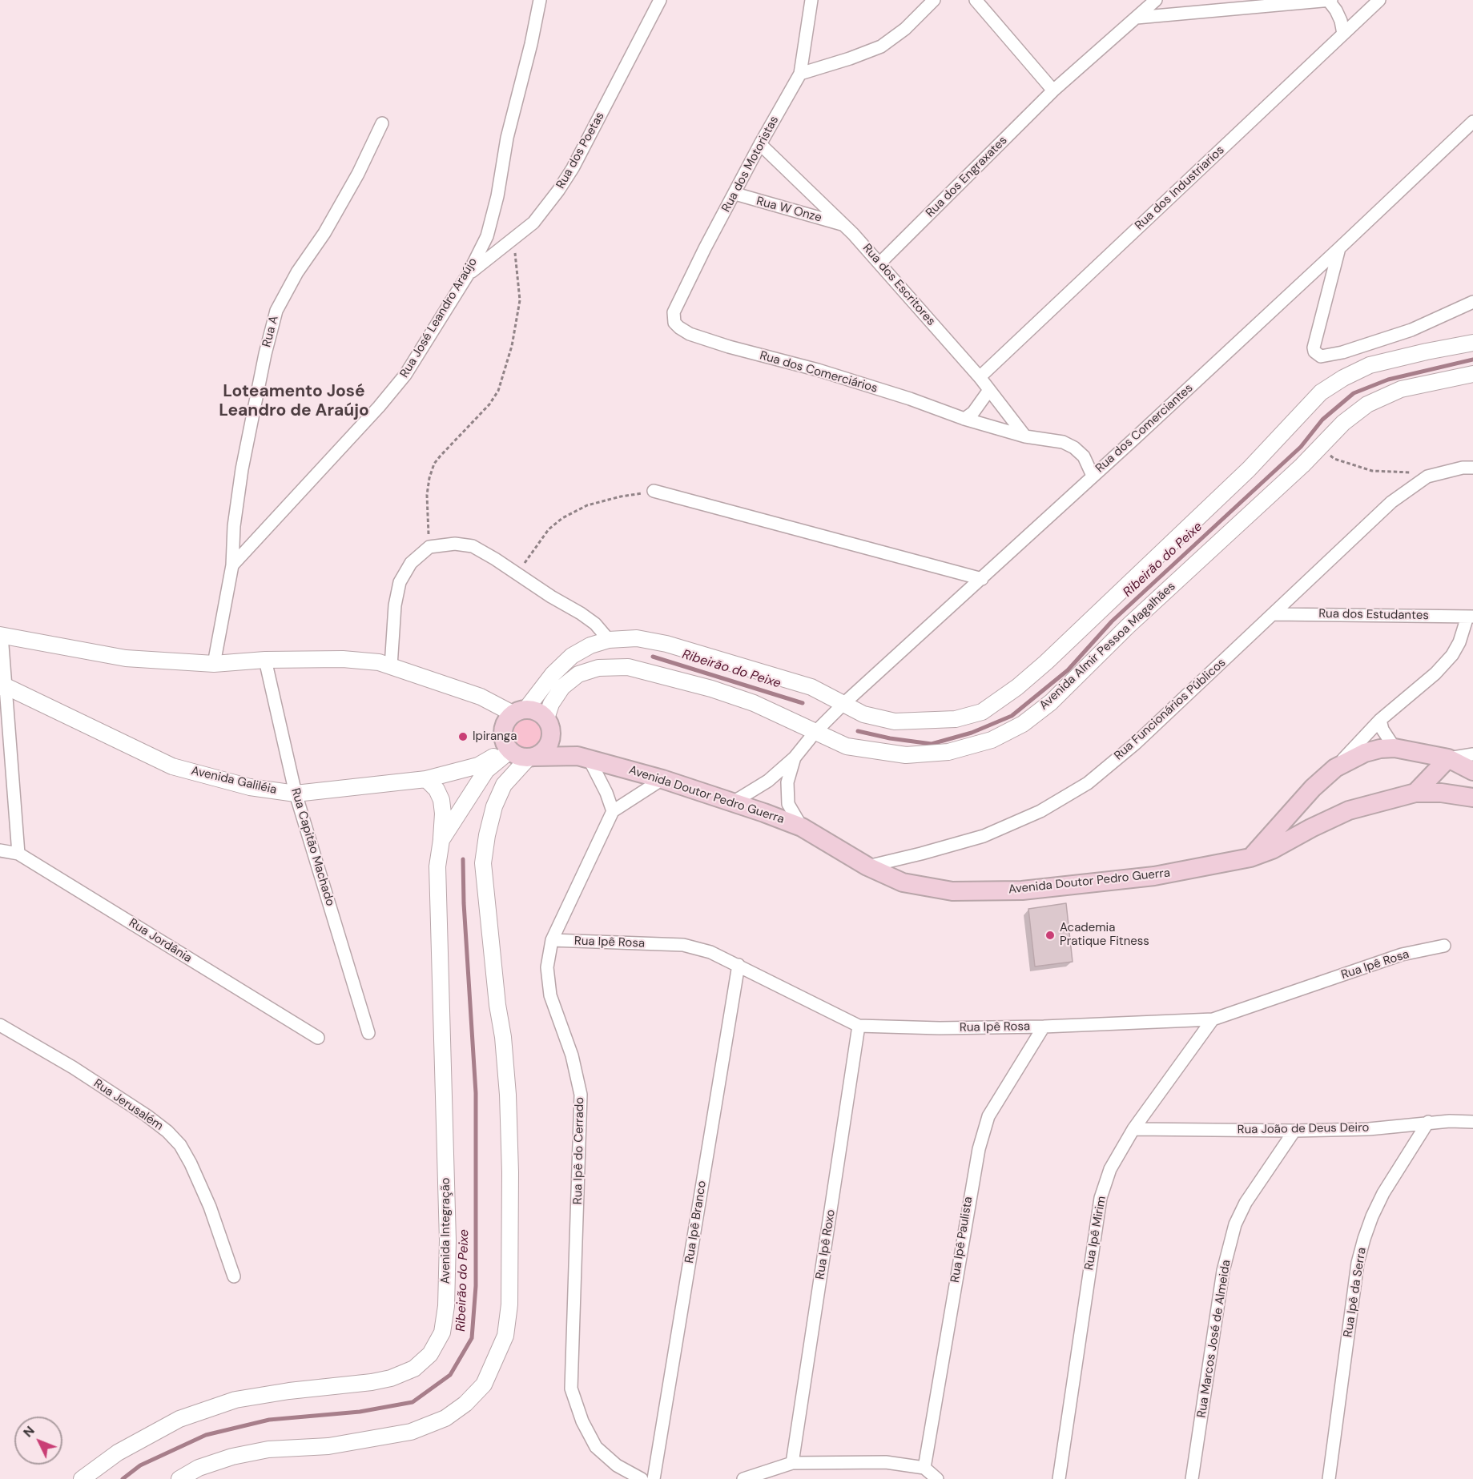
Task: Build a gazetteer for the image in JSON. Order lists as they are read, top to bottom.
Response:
{
  "streets": {
    "main road": ["Avenida Doutor Pedro Guerra"],
    "street": [
      "Rua dos Poetas",
      "Rua dos Motoristas",
      "Rua dos Engraxates",
      "Rua dos Industriarios",
      "Rua W Onze",
      "Rua dos Escritores",
      "Rua José Leandro Araújo",
      "Rua A",
      "Rua dos Comerciários",
      "Rua dos Comerciantes",
      "Rua dos Estudantes",
      "Avenida Almir Pessoa Magalhães",
      "Rua Funcionários Públicos",
      "Avenida Galiléia",
      "Rua Capitão Machado",
      "Rua Jordânia",
      "Rua Ipê Rosa",
      "Rua Jerusalém",
      "Rua João de Deus Deiro",
      "Rua Ipê do Cerrado",
      "Rua Ipê Branco",
      "Avenida Integração",
      "Rua Ipê Mirim",
      "Rua Ipê Paulista",
      "Rua Ipê Roxo",
      "Rua Ipê da Serra",
      "Rua Marcos José de Almeida"
    ]
  },
  "crossings": [
    ["Rua dos Poetas", "Rua José Leandro Araújo"],
    ["Rua dos Motoristas", "Rua W Onze"],
    ["Rua dos Motoristas", "Rua dos Escritores"],
    ["Rua dos Motoristas", "Rua dos Comerciários"],
    ["Rua dos Engraxates", "Rua dos Escritores"],
    ["Rua dos Industriarios", "Rua dos Escritores"],
    ["Rua W Onze", "Rua dos Escritores"],
    ["Rua dos Escritores", "Rua dos Comerciários"],
    ["Rua José Leandro Araújo", "Rua A"],
    ["Rua dos Comerciários", "Rua dos Comerciantes"],
    ["Rua dos Comerciantes", "Avenida Almir Pessoa Magalhães"],
    ["Rua dos Estudantes", "Rua Funcionários Públicos"],
    ["Avenida Almir Pessoa Magalhães", "Avenida Galiléia"],
    ["Avenida Almir Pessoa Magalhães", "Avenida Doutor Pedro Guerra"],
    ["Avenida Almir Pessoa Magalhães", "Avenida Integração"],
    ["Rua Funcionários Públicos", "Avenida Doutor Pedro Guerra"],
    ["Avenida Galiléia", "Avenida Doutor Pedro Guerra"],
    ["Avenida Galiléia", "Rua Capitão Machado"],
    ["Avenida Galiléia", "Avenida Integração"],
    ["Avenida Doutor Pedro Guerra", "Avenida Integração"],
    ["Rua Ipê Rosa", "Rua Ipê do Cerrado"],
    ["Rua Ipê Rosa", "Rua Ipê Branco"],
    ["Rua Ipê Rosa", "Rua Ipê Mirim"],
    ["Rua Ipê Rosa", "Rua Ipê Paulista"],
    ["Rua Ipê Rosa", "Rua Ipê Roxo"],
    ["Rua João de Deus Deiro", "Rua Ipê Mirim"],
    ["Rua João de Deus Deiro", "Rua Ipê da Serra"],
    ["Rua João de Deus Deiro", "Rua Marcos José de Almeida"]
  ],
  "districts": ["Loteamento José Leandro de Araújo"],
  "water": ["Ribeirão do Peixe"],
  "places": ["Ipiranga", "Academia Pratique Fitness"],
  "north": "top left"
}
